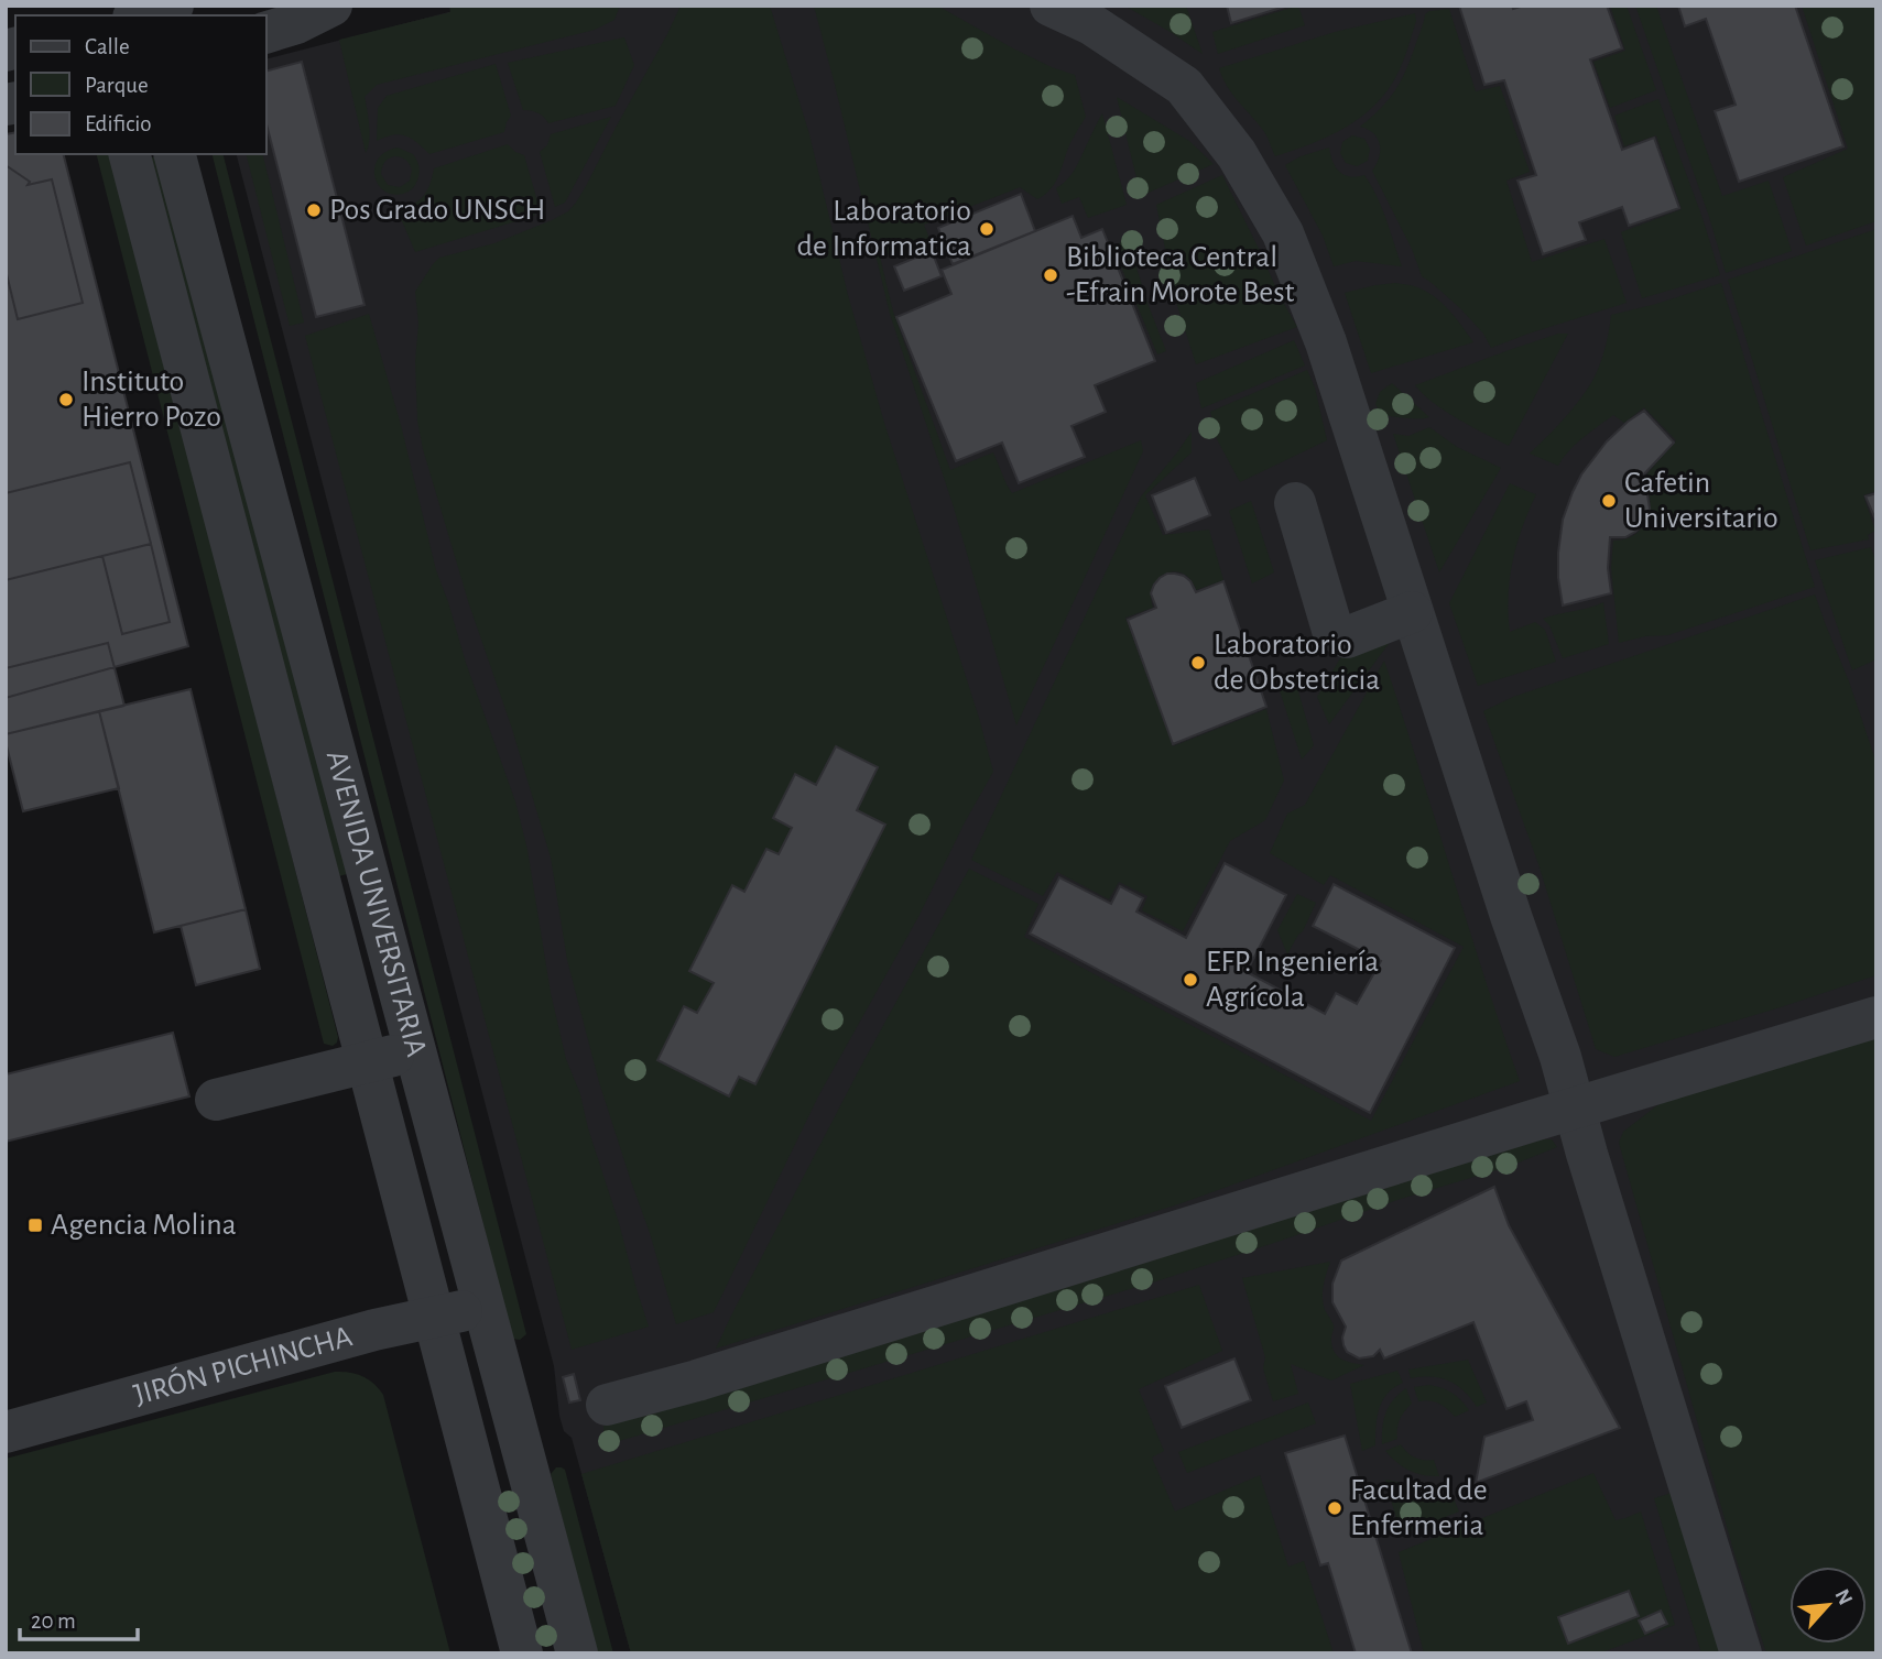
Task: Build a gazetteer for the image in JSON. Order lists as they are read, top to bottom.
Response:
{
  "streets": {
    "street": ["AVENIDA UNIVERSITARIA", "JIRÓN PICHINCHA"]
  },
  "crossings": [
    ["AVENIDA UNIVERSITARIA", "JIRÓN PICHINCHA"]
  ],
  "places": {
    "other": [
      "Pos Grado UNSCH",
      "Laboratorio de Informatica",
      "Biblioteca Central -Efrain Morote Best",
      "Instituto Hierro Pozo",
      "Cafetin Universitario",
      "Laboratorio de Obstetricia",
      "EFP. Ingeniería Agrícola",
      "Facultad de Enfermeria"
    ],
    "transit": ["Agencia Molina"]
  },
  "legend": ["Calle", "Parque", "Edificio"],
  "scale_bar": "20 m",
  "north": "top right"
}
